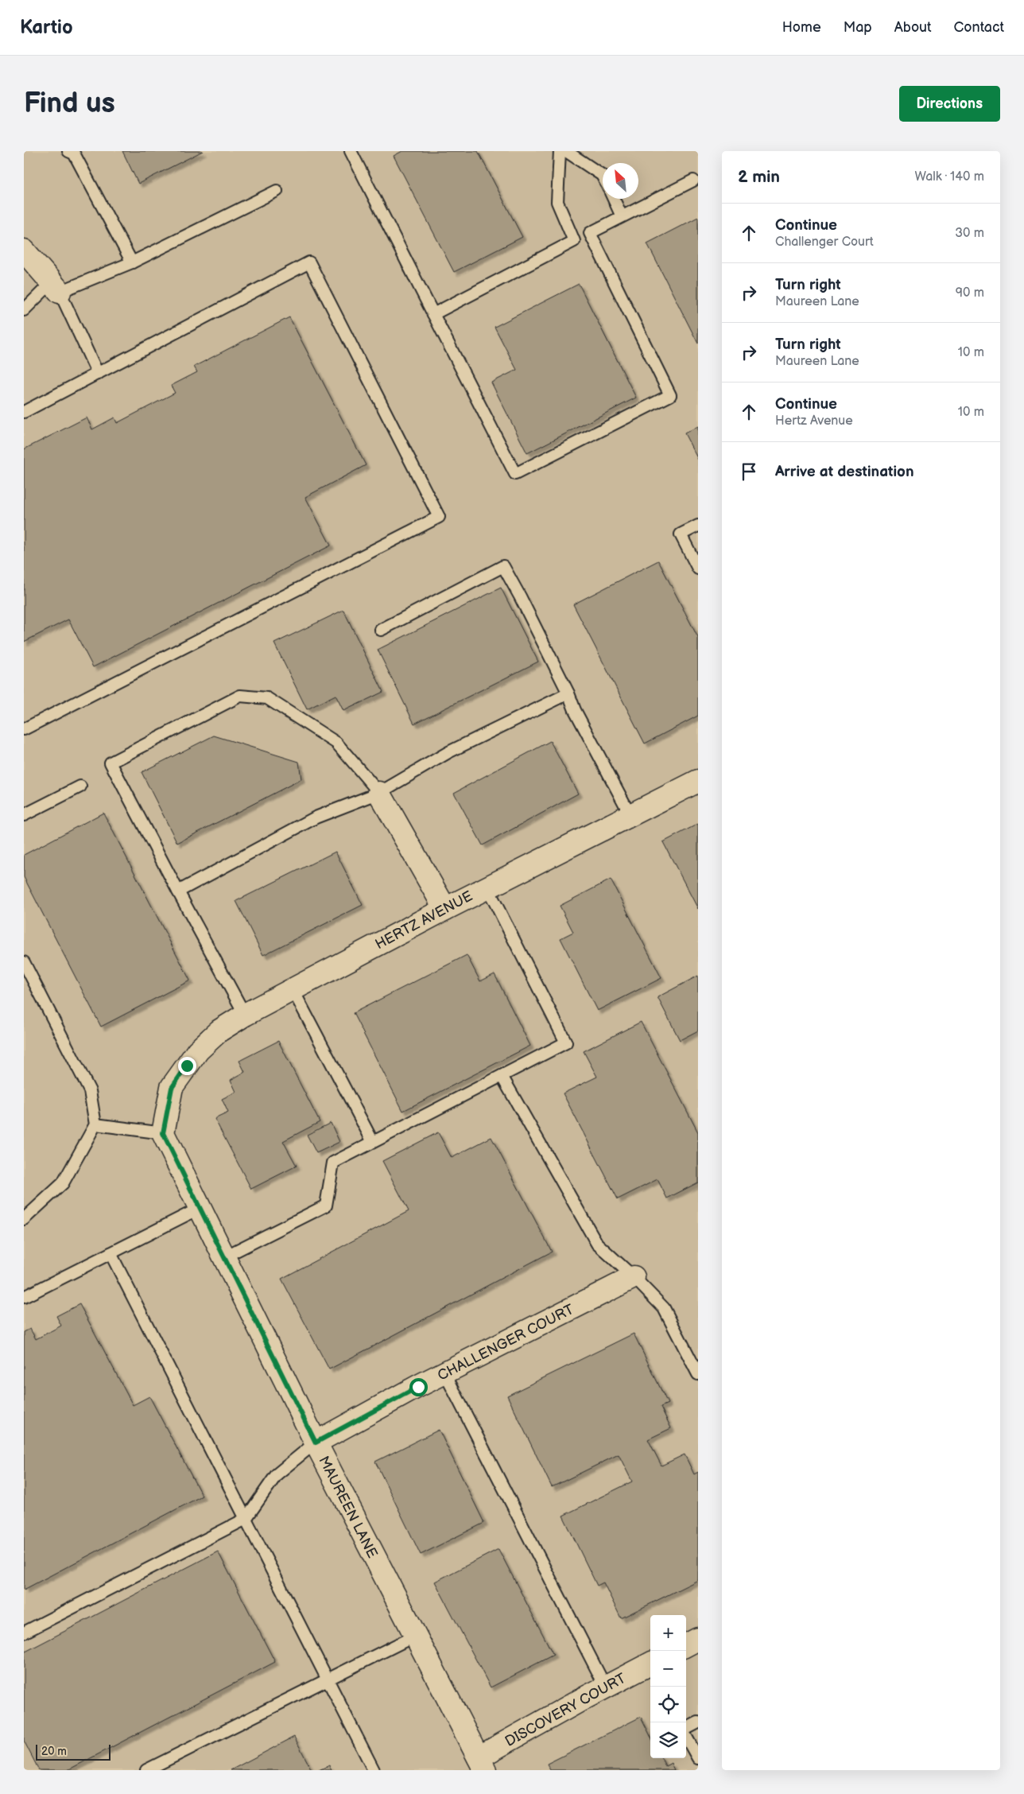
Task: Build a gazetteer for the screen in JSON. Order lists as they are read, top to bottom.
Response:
{
  "streets": {
    "street": [
      "HERTZ AVENUE",
      "CHALLENGER COURT",
      "MAUREEN LANE",
      "DISCOVERY COURT"
    ]
  },
  "crossings": [
    ["HERTZ AVENUE", "MAUREEN LANE"],
    ["CHALLENGER COURT", "MAUREEN LANE"],
    ["MAUREEN LANE", "DISCOVERY COURT"]
  ],
  "scale_bar": "20 m",
  "north": "top left",
  "page": {
    "header": "Kartio",
    "nav": [
      "Home",
      "Map",
      "About",
      "Contact"
    ],
    "buttons": "Directions",
    "title": "Find us",
    "heading": ["2 min", "Walk · 140 m"],
    "list": [
      ["Continue", "Challenger Court", "30 m"],
      ["Turn right", "Maureen Lane", "90 m"],
      ["Turn right", "Maureen Lane", "10 m"],
      ["Continue", "Hertz Avenue", "10 m"],
      "Arrive at destination"
    ],
    "map_buttons": ["+", "−"],
    "scale": "20 m"
  }
}
